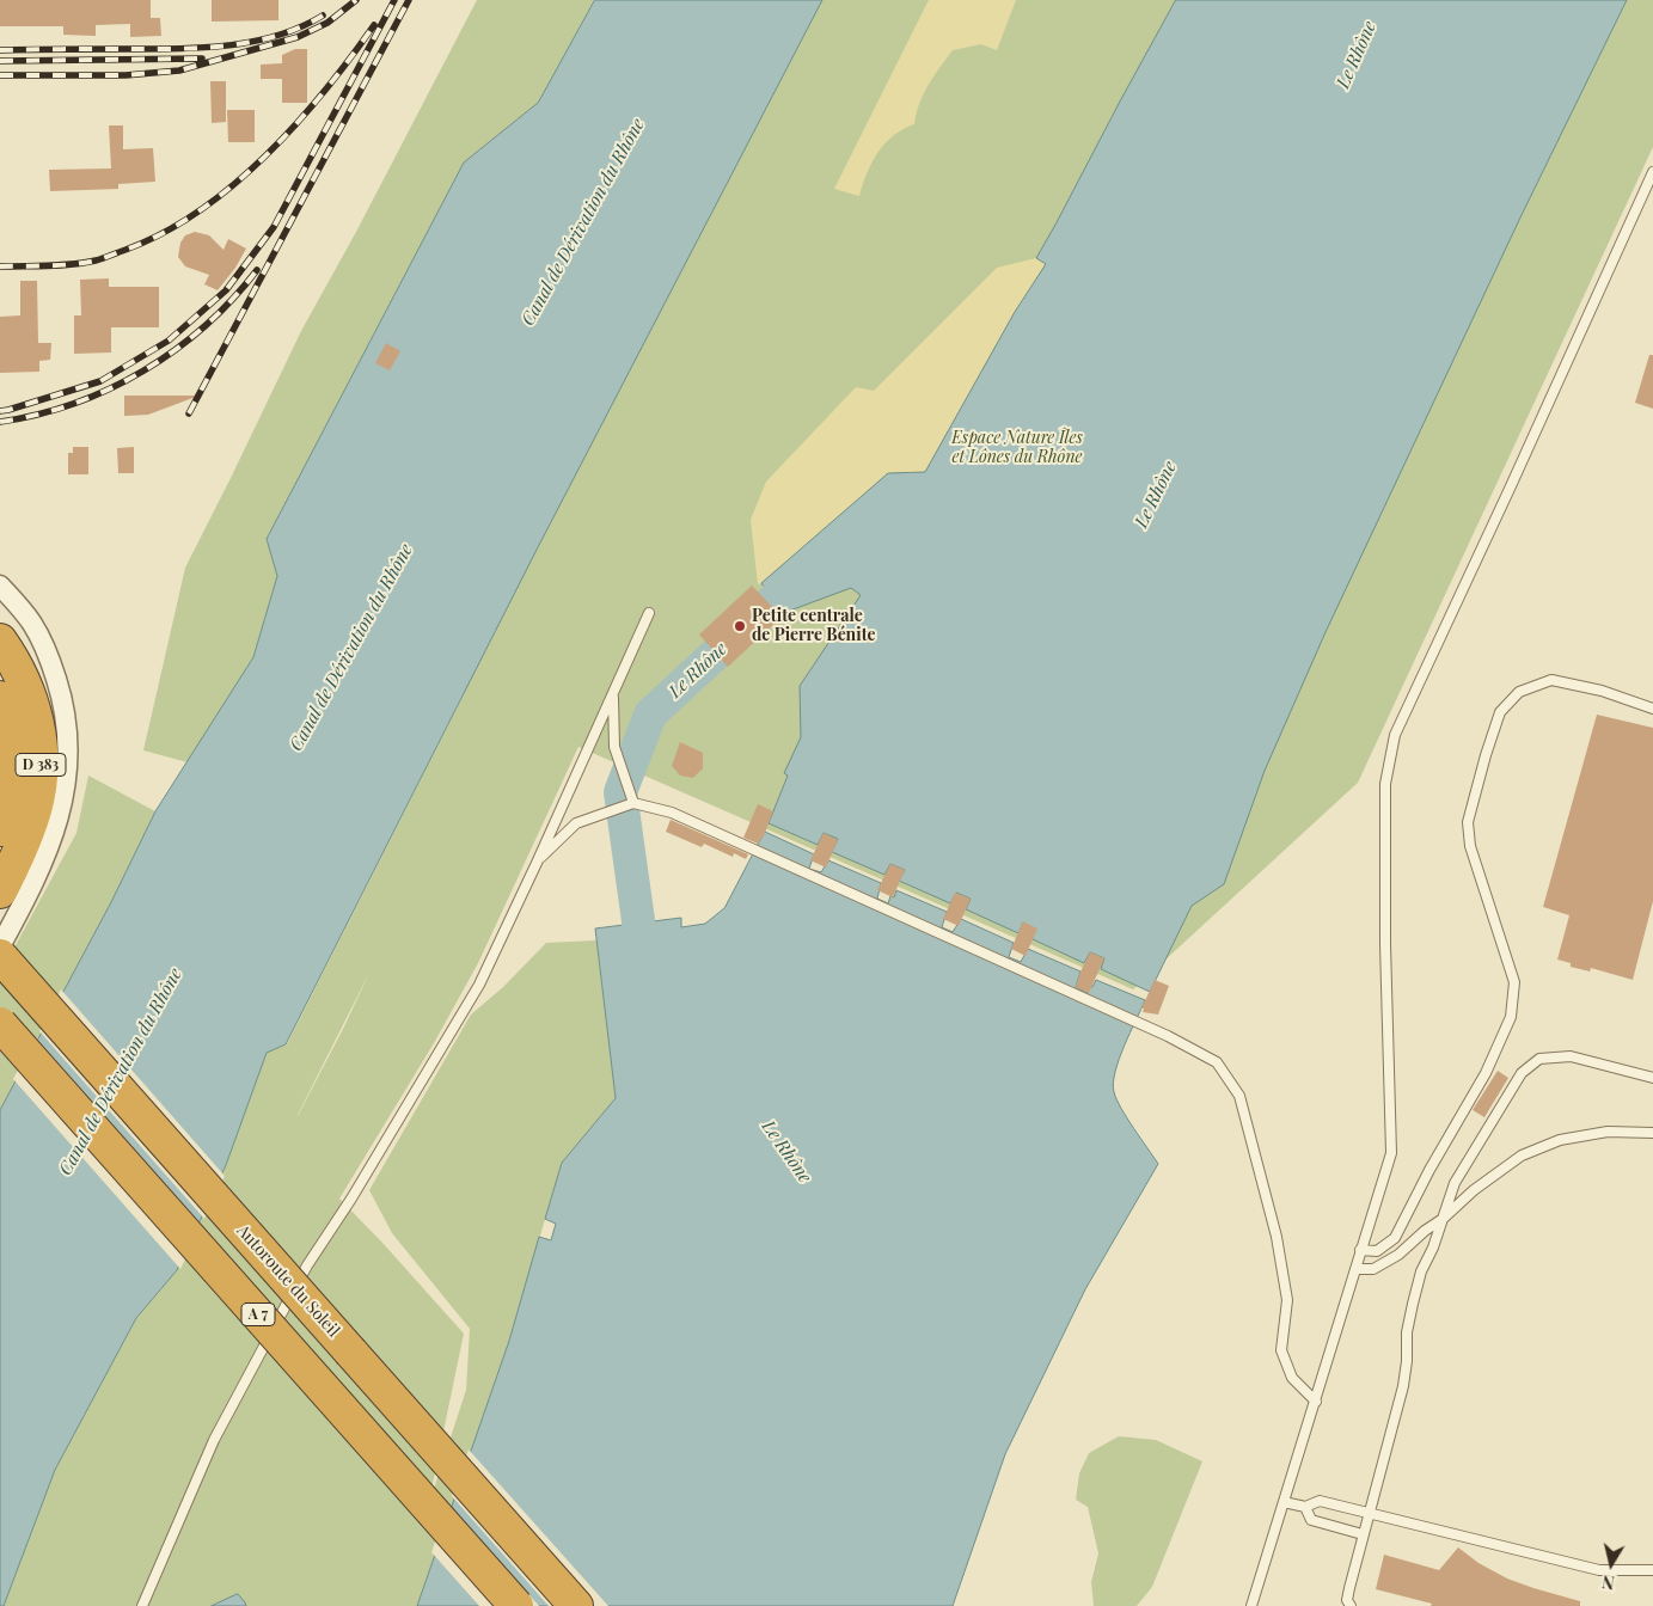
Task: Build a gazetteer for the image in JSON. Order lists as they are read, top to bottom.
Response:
{
  "streets": {
    "highway": ["D 383", "Autoroute du Soleil", "A 7"]
  },
  "water": ["Le Rhône", "Canal de Dérivation du Rhône"],
  "parks": ["Espace Nature Îles et Lônes du Rhône"],
  "places": ["Petite centrale de Pierre Bénite"],
  "north": "bottom"
}
